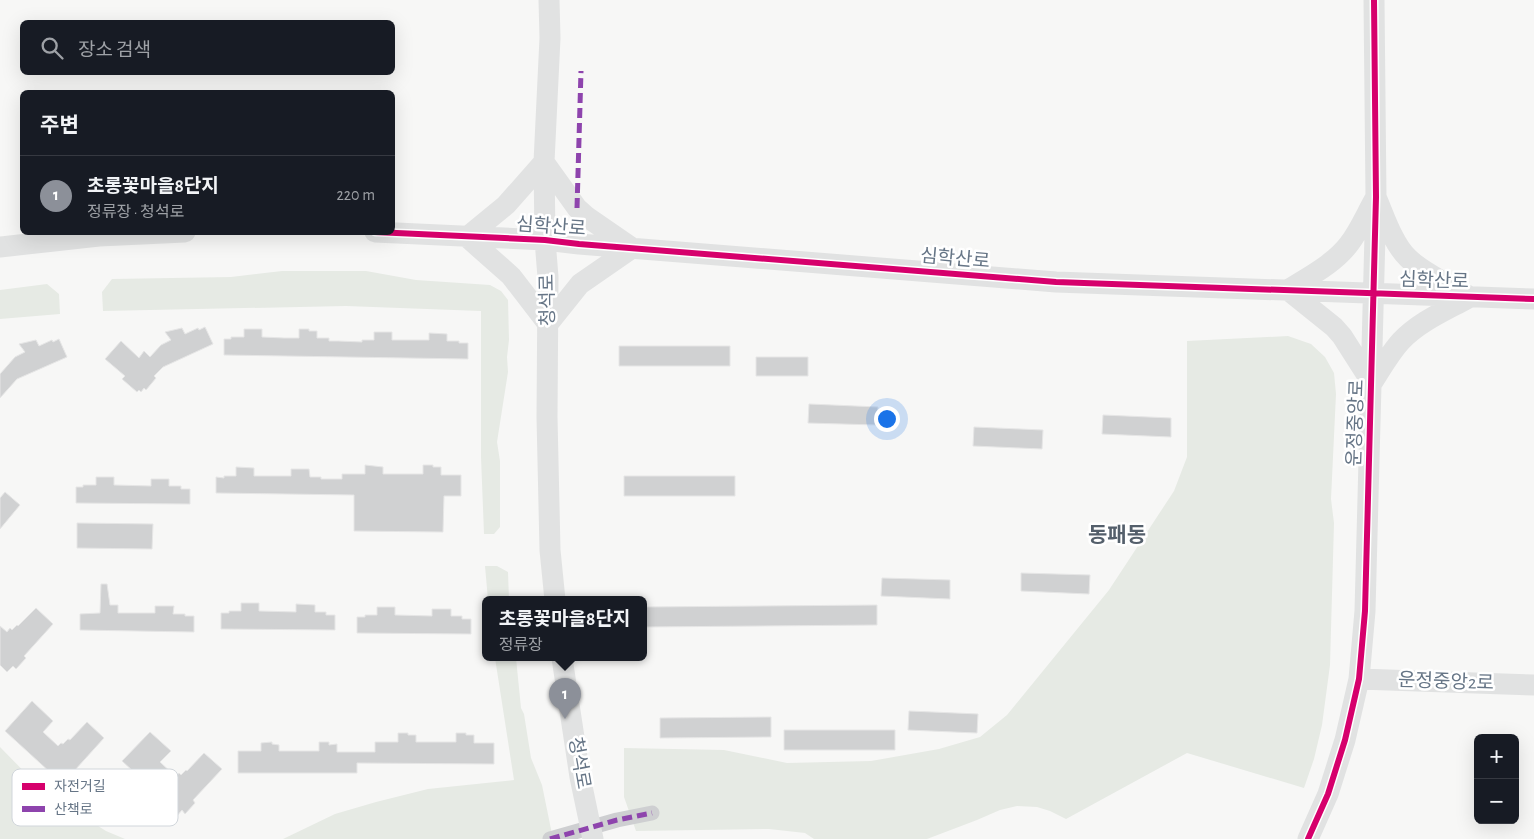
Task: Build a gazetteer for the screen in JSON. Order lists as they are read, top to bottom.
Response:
{
  "streets": {
    "street": [
      "심학산로",
      "청석로",
      "운정중앙로",
      "운정중앙2로"
    ]
  },
  "crossings": [
    ["심학산로", "청석로"],
    ["심학산로", "운정중앙로"],
    ["운정중앙로", "운정중앙2로"]
  ],
  "districts": ["동패동"],
  "legend": ["자전거길", "산책로"],
  "page": {
    "search": "장소 검색",
    "heading": "주변",
    "list": [
      {
        "mark": "1",
        "name": "초롱꽃마을8단지",
        "note": "정류장 · 청석로",
        "value": "220 m"
      }
    ],
    "popup": ["초롱꽃마을8단지", "정류장"],
    "pins": "1",
    "map_buttons": ["+", "−"]
  }
}
